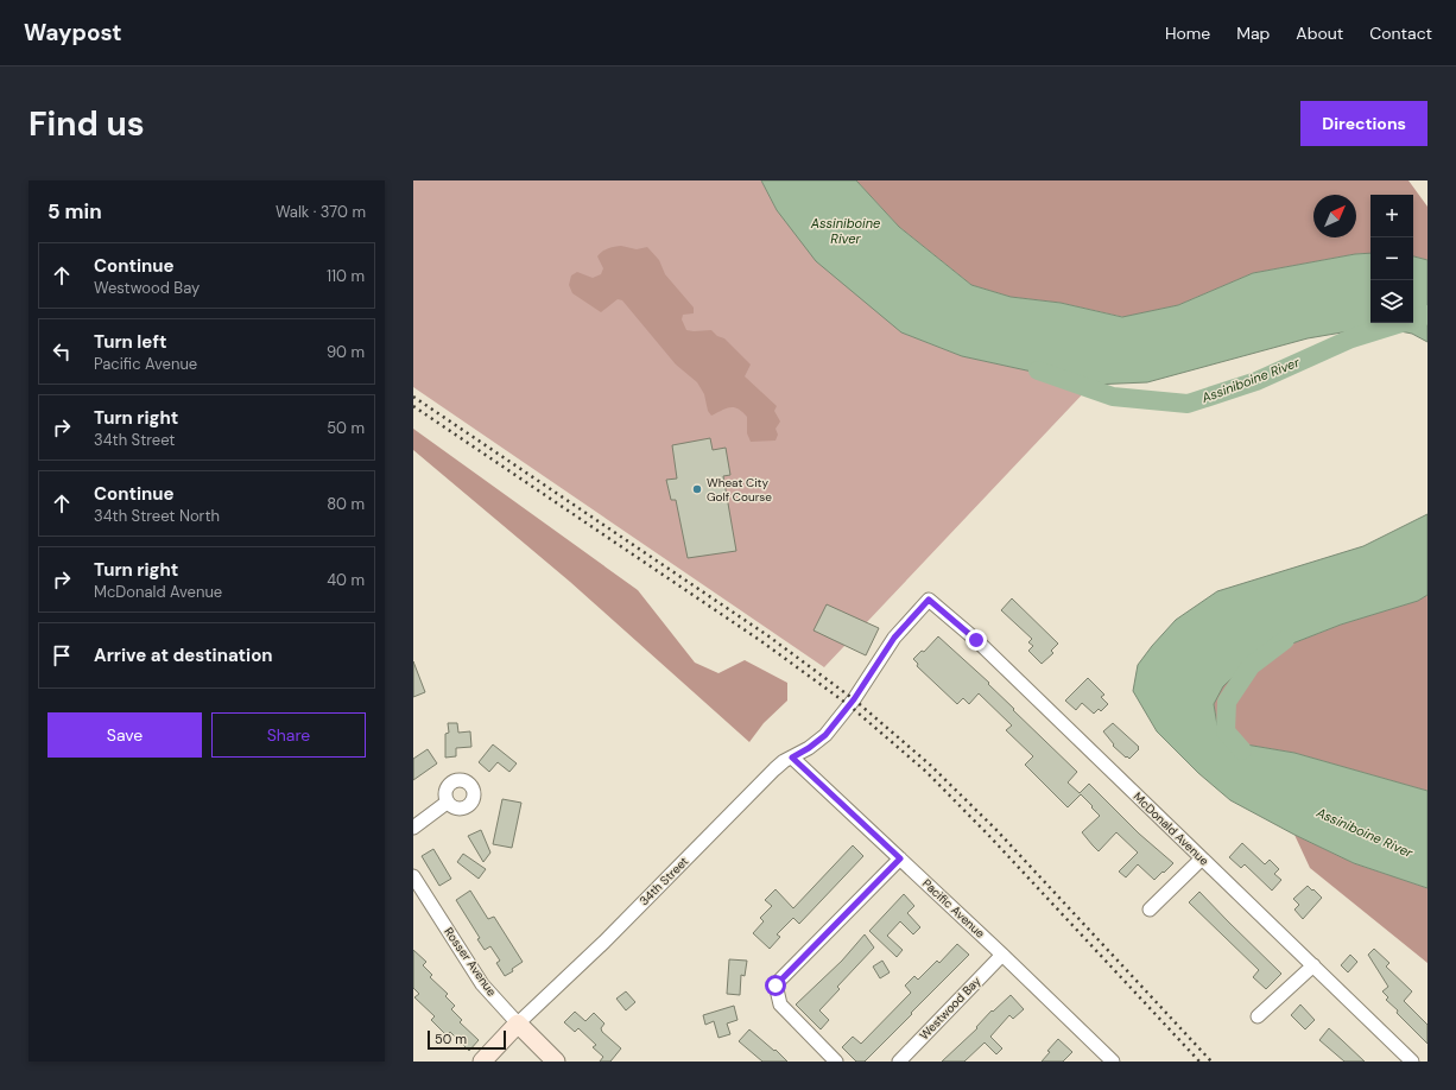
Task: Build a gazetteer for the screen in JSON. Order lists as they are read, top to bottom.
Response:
{
  "streets": {
    "street": [
      "McDonald Avenue",
      "34th Street",
      "Pacific Avenue",
      "Rosser Avenue",
      "Westwood Bay"
    ]
  },
  "crossings": [
    ["McDonald Avenue", "34th Street"],
    ["34th Street", "Pacific Avenue"],
    ["34th Street", "Rosser Avenue"],
    ["Pacific Avenue", "Westwood Bay"]
  ],
  "water": ["Assiniboine River"],
  "places": ["Wheat City Golf Course"],
  "scale_bar": "50 m",
  "north": "top right",
  "page": {
    "header": "Waypost",
    "nav": [
      "Home",
      "Map",
      "About",
      "Contact"
    ],
    "buttons": [
      "Directions",
      ["Save", "Share"]
    ],
    "title": "Find us",
    "heading": ["5 min", "Walk · 370 m"],
    "map_buttons": ["+", "−"],
    "list": [
      ["Continue", "Westwood Bay", "110 m"],
      ["Turn left", "Pacific Avenue", "90 m"],
      ["Turn right", "34th Street", "50 m"],
      ["Continue", "34th Street North", "80 m"],
      ["Turn right", "McDonald Avenue", "40 m"],
      "Arrive at destination"
    ],
    "scale": "50 m"
  }
}
